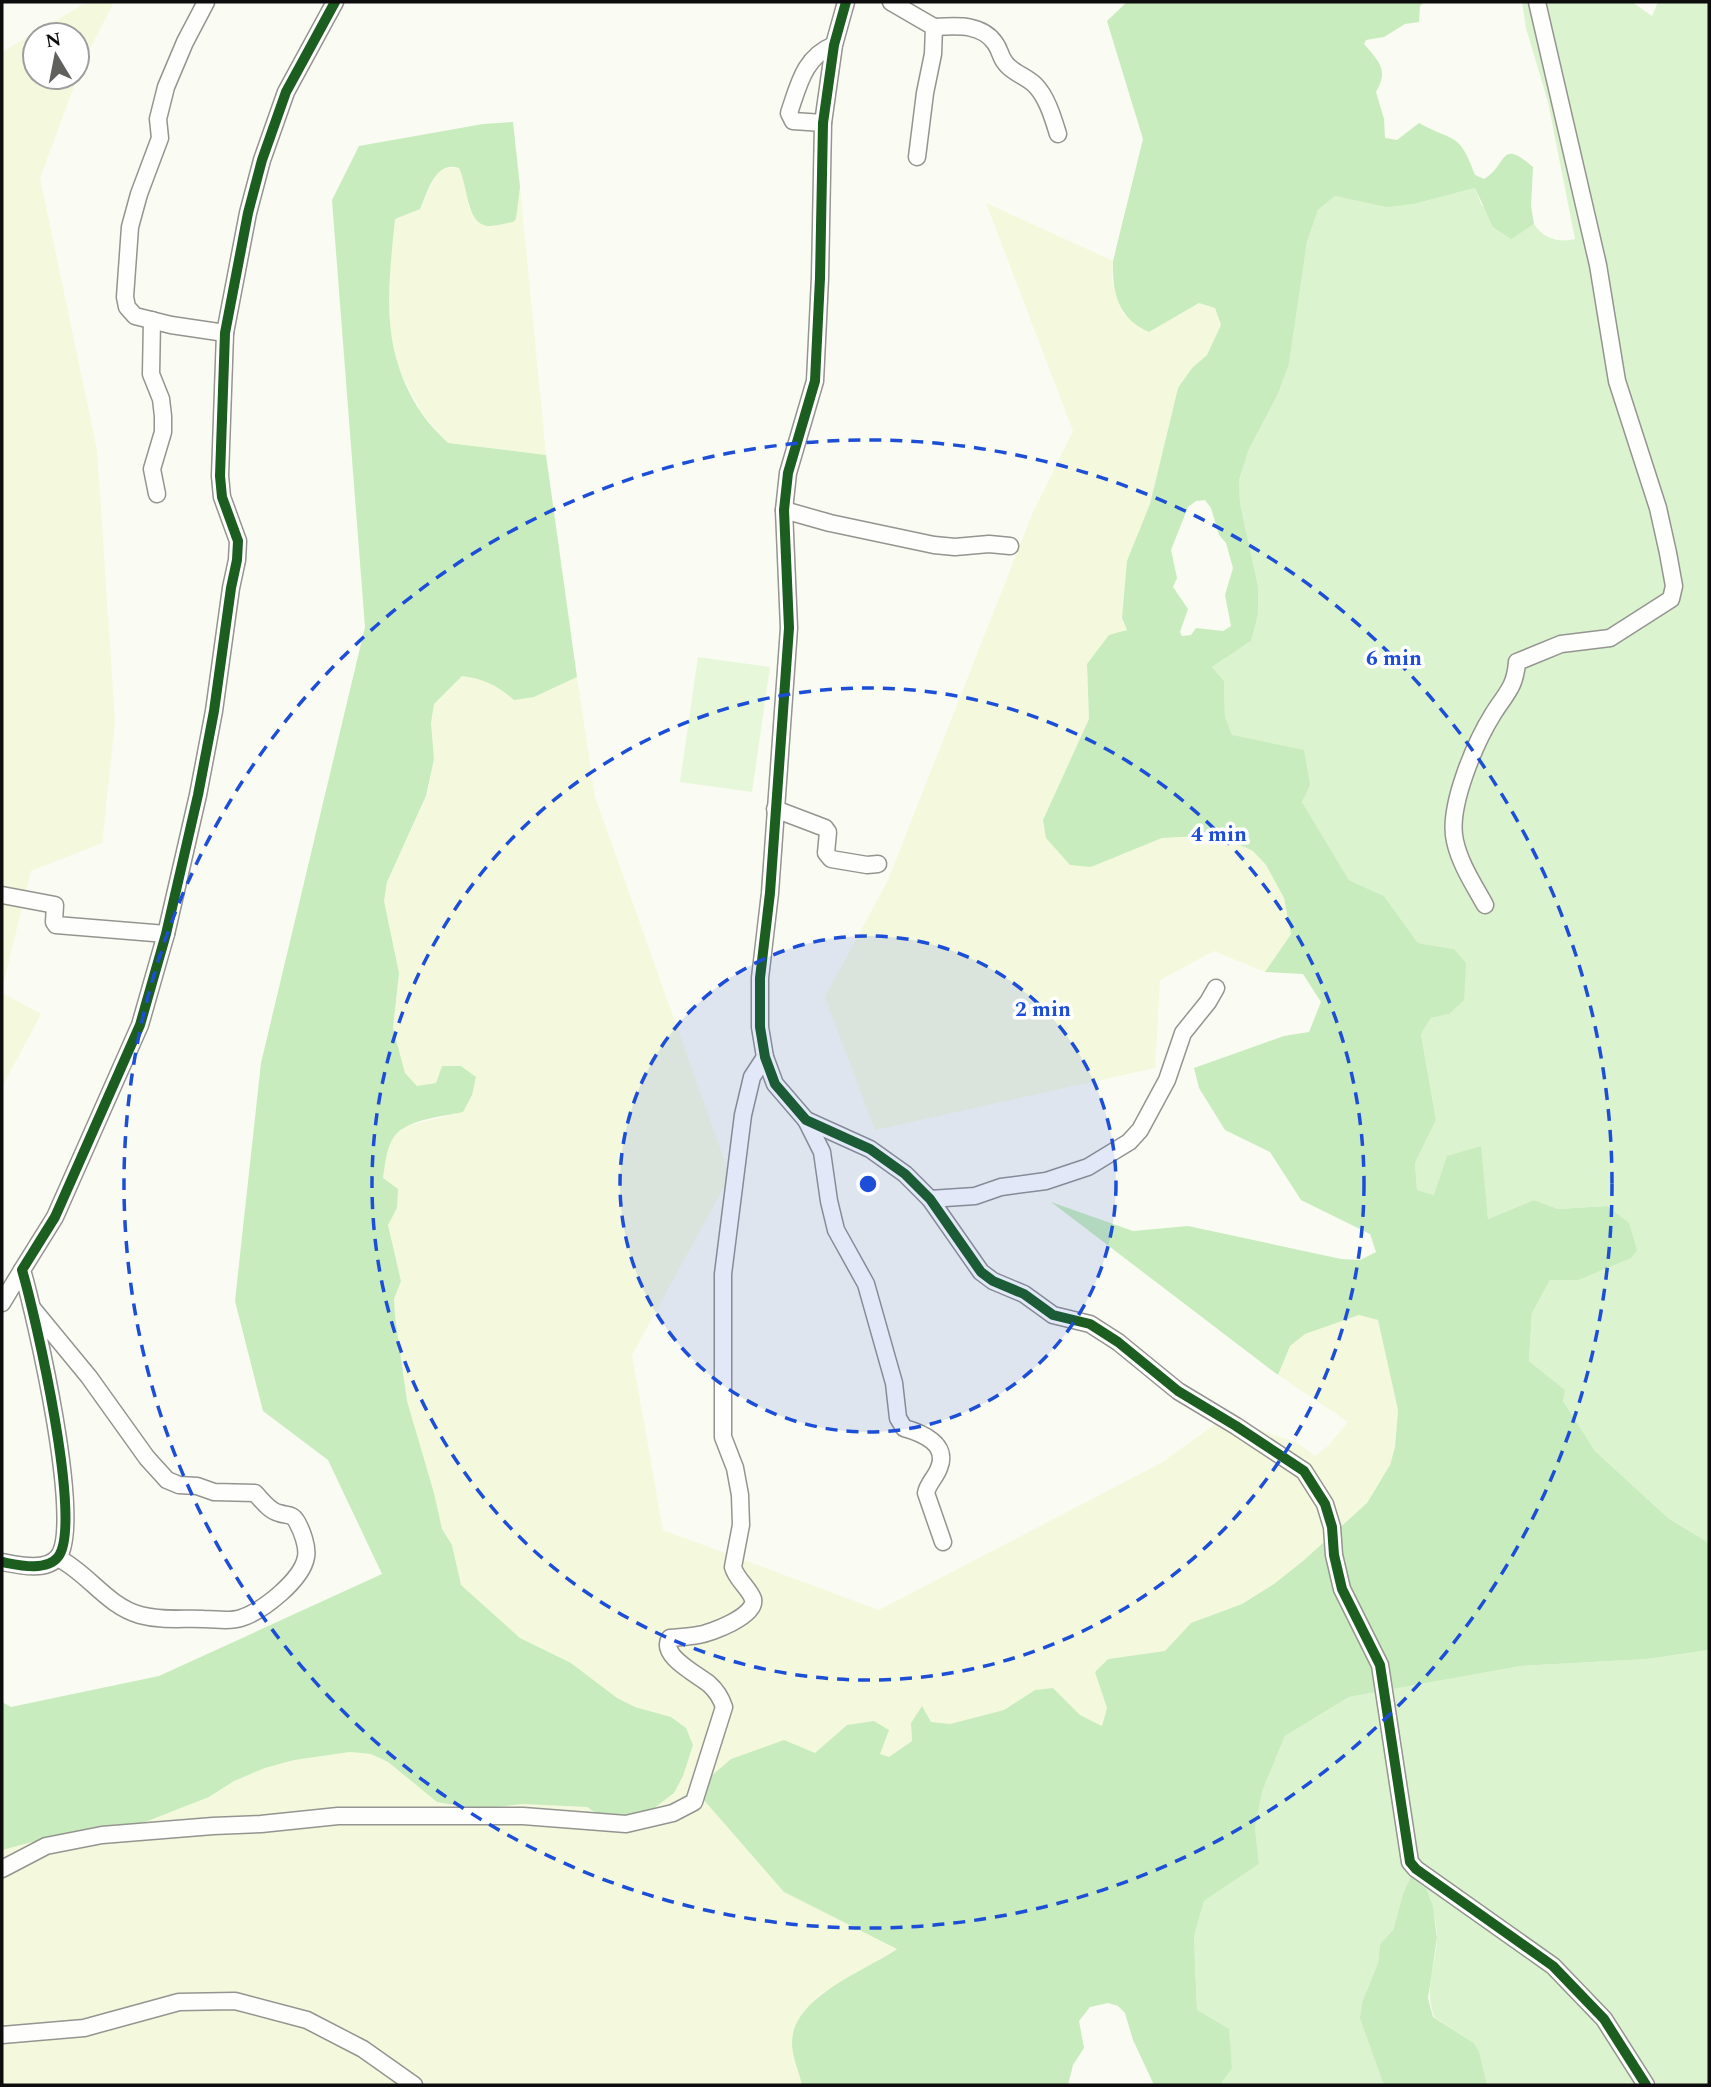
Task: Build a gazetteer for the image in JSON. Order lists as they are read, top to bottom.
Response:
{
  "north": "top",
  "rings": ["6 min", "4 min", "2 min"]
}
